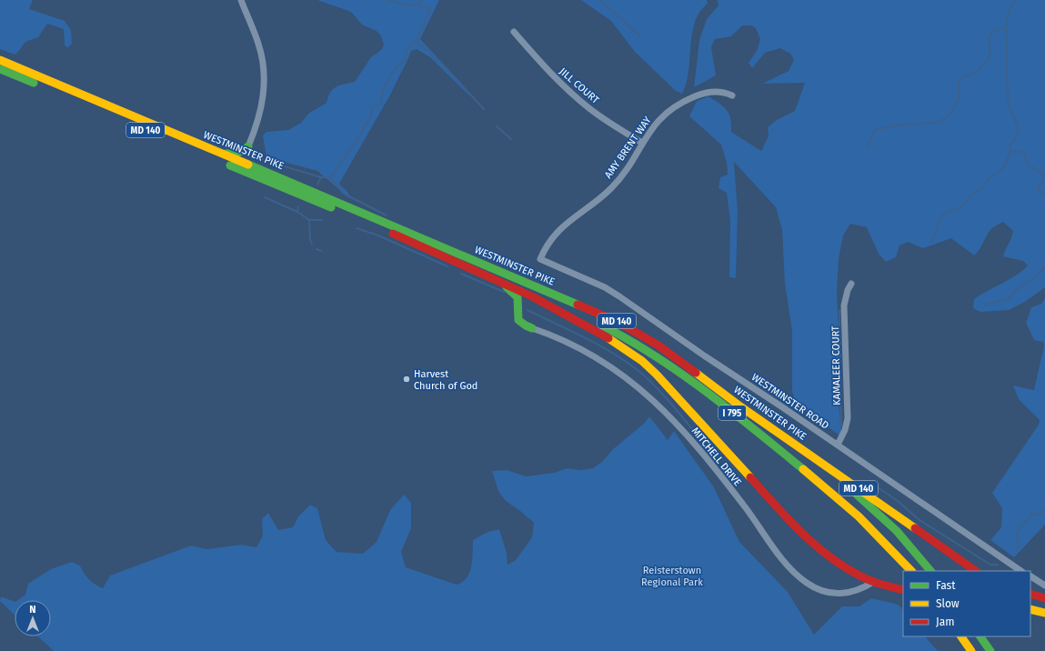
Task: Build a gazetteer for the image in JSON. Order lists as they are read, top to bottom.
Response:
{
  "streets": {
    "highway": ["MD 140", "WESTMINSTER PIKE", "I 795"],
    "street": [
      "JILL COURT",
      "AMY BRENT WAY",
      "KAMALEER COURT",
      "WESTMINSTER ROAD",
      "MITCHELL DRIVE"
    ]
  },
  "crossings": [
    ["JILL COURT", "AMY BRENT WAY"],
    ["AMY BRENT WAY", "WESTMINSTER ROAD"],
    ["WESTMINSTER PIKE", "I 795"],
    ["WESTMINSTER PIKE", "MITCHELL DRIVE"],
    ["KAMALEER COURT", "WESTMINSTER ROAD"]
  ],
  "parks": ["Reisterstown Regional Park"],
  "places": ["Harvest Church of God"],
  "legend": ["Fast", "Slow", "Jam"],
  "north": "top"
}
